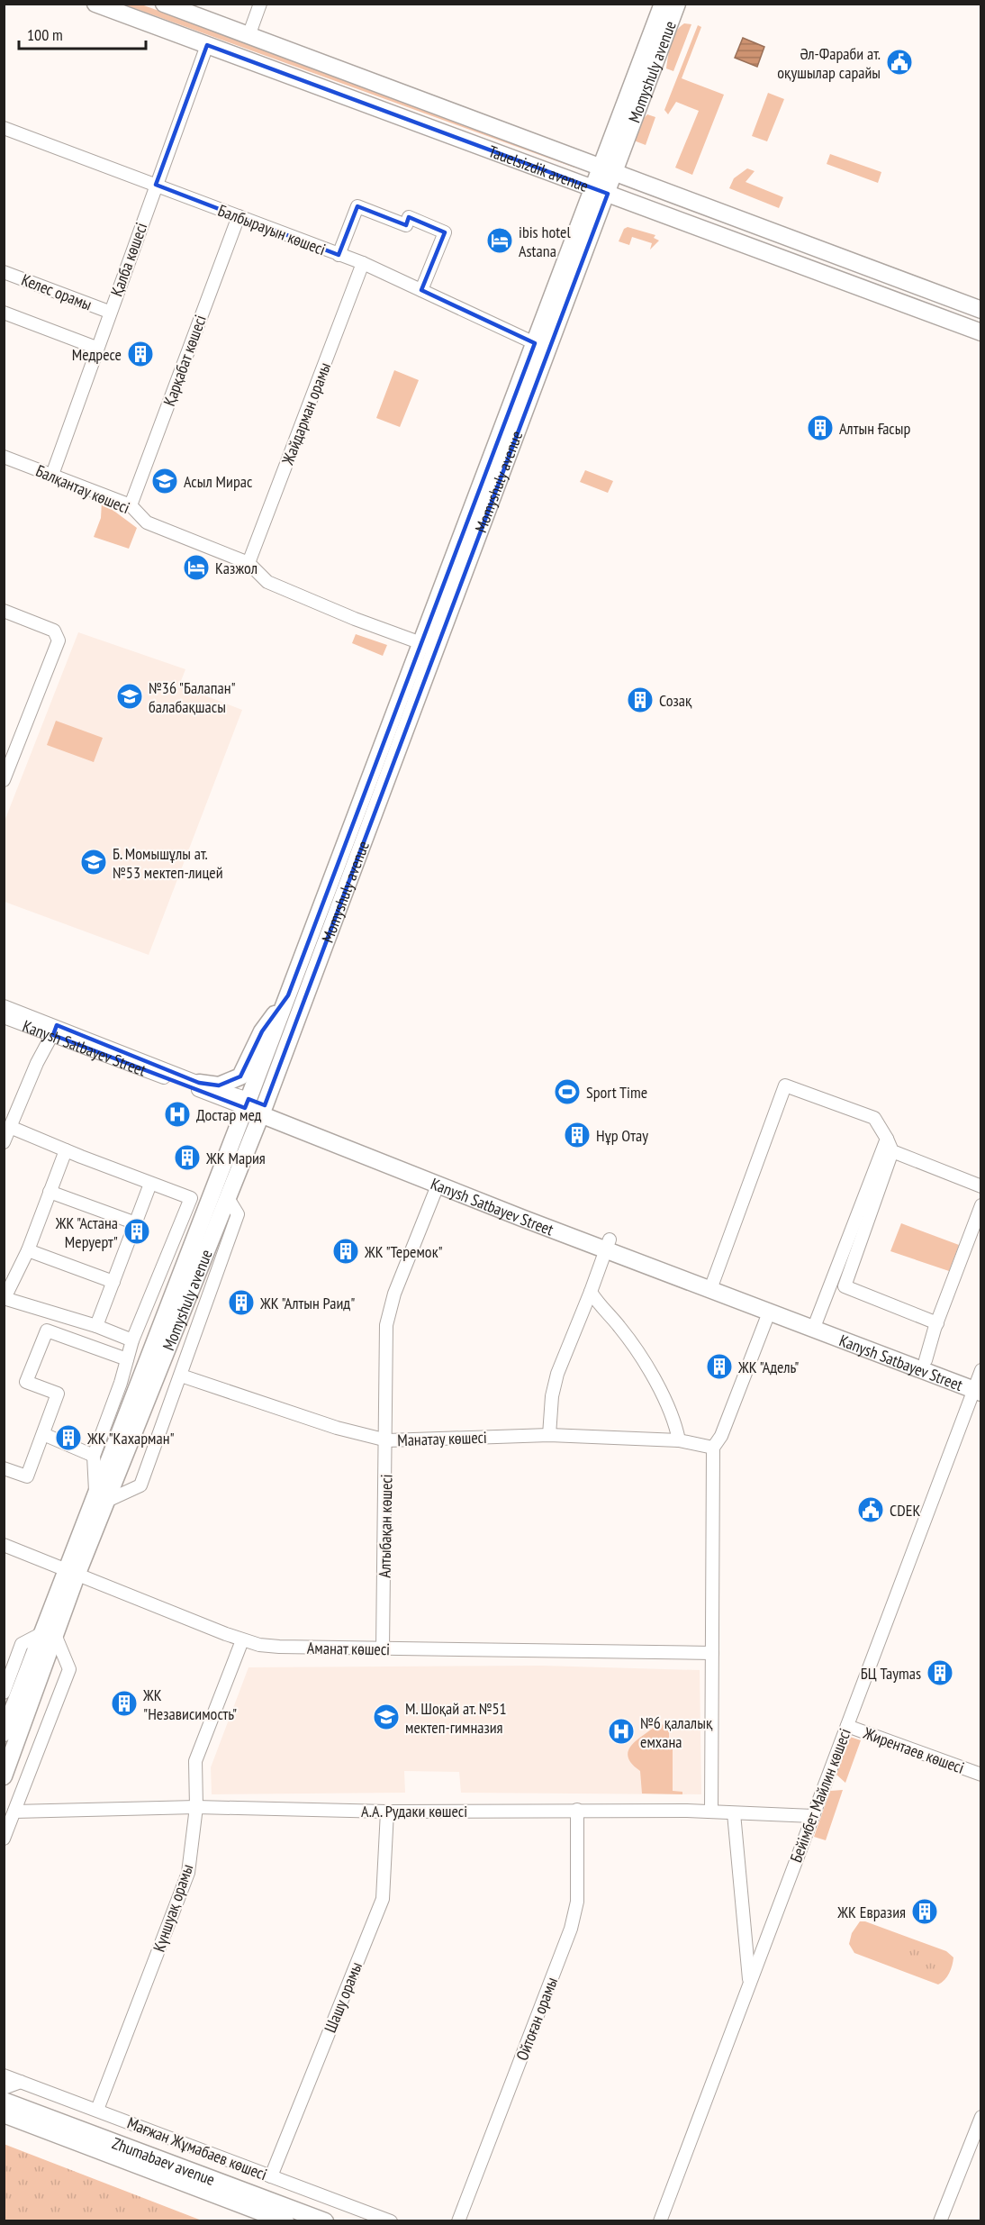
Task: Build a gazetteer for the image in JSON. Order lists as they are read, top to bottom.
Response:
{
  "streets": {
    "main road": [
      "Momyshuly avenue",
      "Tauelsizdik avenue",
      "Kanysh Satbayev Street",
      "Zhumabaev avenue"
    ],
    "street": [
      "Балбырауын көшесі",
      "Қалба көшесі",
      "Келес орамы",
      "Қарқабат көшесі",
      "Жайдарман орамы",
      "Балқантау көшесі",
      "Манатау көшесі",
      "Алтыбақан көшесі",
      "Аманат көшесі",
      "Жирентаев көшесі",
      "Бейімбет Майлин көшесі",
      "А.А. Рудаки көшесі",
      "Күншуақ орамы",
      "Шашу орамы",
      "Ойтоған орамы",
      "Мағжан Жұмабаев көшесі"
    ]
  },
  "crossings": [
    ["Momyshuly avenue", "Tauelsizdik avenue"],
    ["Momyshuly avenue", "Балбырауын көшесі"],
    ["Momyshuly avenue", "Kanysh Satbayev Street"],
    ["Momyshuly avenue", "Аманат көшесі"],
    ["Tauelsizdik avenue", "Қалба көшесі"],
    ["Балбырауын көшесі", "Қалба көшесі"],
    ["Балбырауын көшесі", "Қарқабат көшесі"],
    ["Балбырауын көшесі", "Жайдарман орамы"],
    ["Қалба көшесі", "Келес орамы"],
    ["Қалба көшесі", "Балқантау көшесі"],
    ["Қарқабат көшесі", "Балқантау көшесі"],
    ["Жайдарман орамы", "Балқантау көшесі"],
    ["Kanysh Satbayev Street", "Алтыбақан көшесі"],
    ["Kanysh Satbayev Street", "Бейімбет Майлин көшесі"],
    ["Манатау көшесі", "Алтыбақан көшесі"],
    ["Алтыбақан көшесі", "Аманат көшесі"],
    ["Аманат көшесі", "Күншуақ орамы"],
    ["Жирентаев көшесі", "Бейімбет Майлин көшесі"],
    ["Бейімбет Майлин көшесі", "А.А. Рудаки көшесі"],
    ["А.А. Рудаки көшесі", "Күншуақ орамы"],
    ["А.А. Рудаки көшесі", "Шашу орамы"],
    ["А.А. Рудаки көшесі", "Ойтоған орамы"],
    ["Күншуақ орамы", "Мағжан Жұмабаев көшесі"],
    ["Шашу орамы", "Мағжан Жұмабаев көшесі"]
  ],
  "places": {
    "public building": ["Әл-Фараби ат. оқушылар сарайы", "CDEK"],
    "hotel": ["ibis hotel Astana", "Казжол"],
    "building": [
      "Медресе",
      "Алтын Ғасыр",
      "Созақ",
      "Нұр Отау",
      "ЖК Мария",
      "ЖК \"Астана Меруерт\"",
      "ЖК \"Теремок\"",
      "ЖК \"Алтын Раид\"",
      "ЖК \"Адель\"",
      "ЖК \"Кахарман\"",
      "БЦ Taymas",
      "ЖК \"Независимость\"",
      "ЖК Евразия"
    ],
    "school or university": [
      "Асыл Мирас",
      "№36 \"Балапан\" балабақшасы",
      "Б. Момышұлы ат. №53 мектеп-лицей",
      "М. Шоқай ат. №51 мектеп-гимназия"
    ],
    "sports": ["Sport Time"],
    "hospital": ["Достар мед", "№6 қалалық емхана"]
  },
  "scale_bar": "100 m"
}
